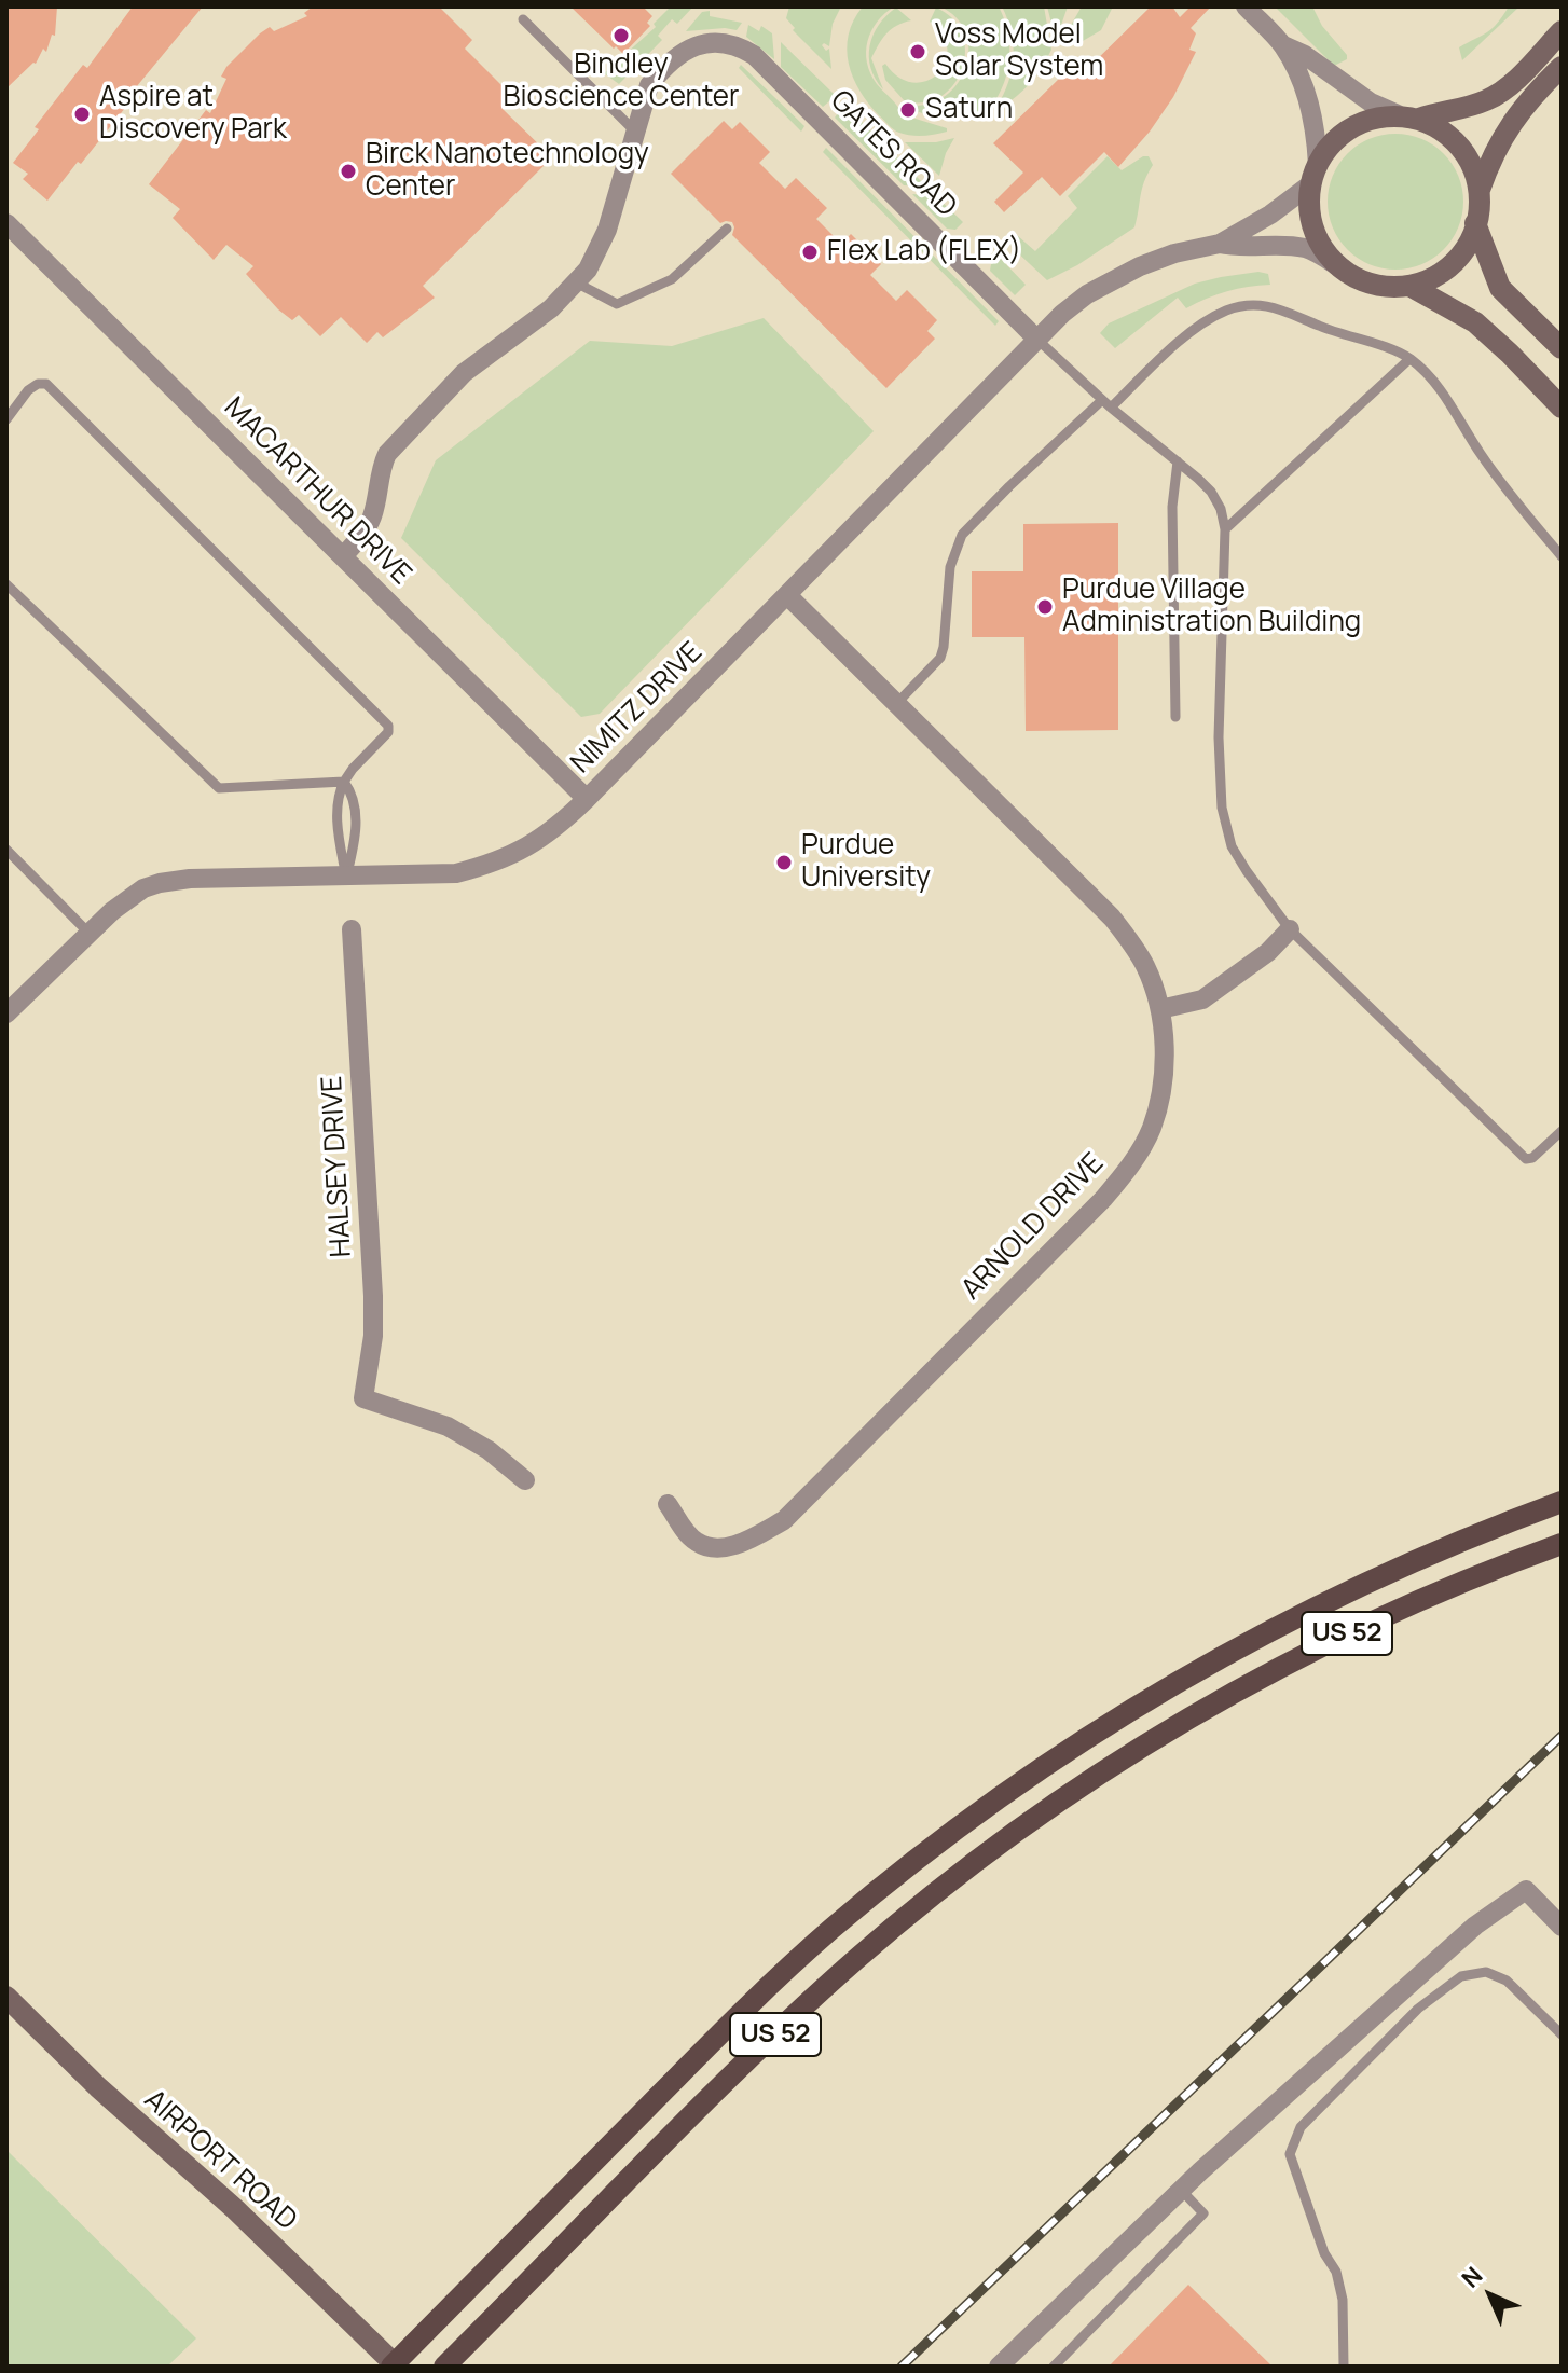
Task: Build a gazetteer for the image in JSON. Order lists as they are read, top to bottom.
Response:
{
  "streets": {
    "main road": ["US 52", "AIRPORT ROAD"],
    "street": [
      "GATES ROAD",
      "MACARTHUR DRIVE",
      "NIMITZ DRIVE",
      "HALSEY DRIVE",
      "ARNOLD DRIVE"
    ]
  },
  "crossings": [
    ["GATES ROAD", "MACARTHUR DRIVE"],
    ["GATES ROAD", "NIMITZ DRIVE"],
    ["MACARTHUR DRIVE", "NIMITZ DRIVE"],
    ["NIMITZ DRIVE", "ARNOLD DRIVE"],
    ["US 52", "AIRPORT ROAD"]
  ],
  "places": [
    "Bindley Bioscience Center",
    "Voss Model Solar System",
    "Saturn",
    "Aspire at Discovery Park",
    "Birck Nanotechnology Center",
    "Flex Lab (FLEX)",
    "Purdue Village Administration Building",
    "Purdue University"
  ],
  "north": "top left"
}
